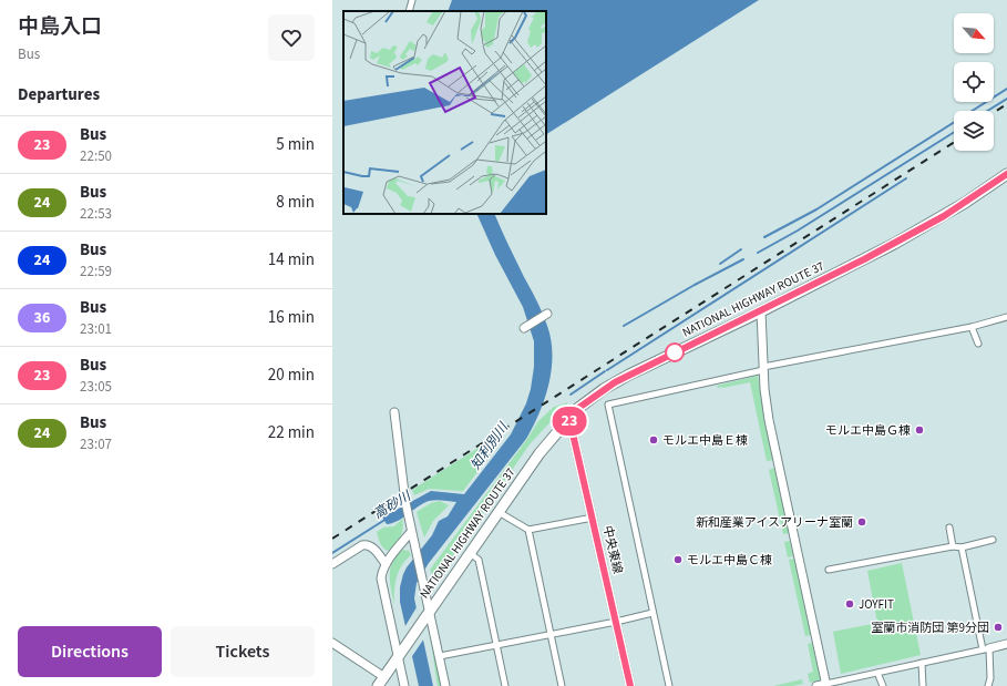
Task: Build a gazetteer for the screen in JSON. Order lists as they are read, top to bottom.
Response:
{
  "streets": {
    "highway": ["NATIONAL HIGHWAY ROUTE 37"],
    "street": ["中央東線"]
  },
  "crossings": [
    ["NATIONAL HIGHWAY ROUTE 37", "中央東線"]
  ],
  "water": ["知利別川", "高砂川"],
  "places": [
    "モルエ中島Ｇ棟",
    "モルエ中島Ｅ棟",
    "新和産業アイスアリーナ室蘭",
    "モルエ中島Ｃ棟",
    "JOYFIT",
    "室蘭市消防団 第9分団"
  ],
  "lines": ["bus line 23"],
  "north": "bottom right",
  "page": {
    "heading": [
      ["中島入口", "Bus"],
      "Departures"
    ],
    "on_map": "23",
    "list": [
      {
        "mark": "23",
        "name": "Bus",
        "note": "22:50",
        "value": "5 min"
      },
      {
        "mark": "24",
        "name": "Bus",
        "note": "22:53",
        "value": "8 min"
      },
      {
        "mark": "24",
        "name": "Bus",
        "note": "22:59",
        "value": "14 min"
      },
      {
        "mark": "36",
        "name": "Bus",
        "note": "23:01",
        "value": "16 min"
      },
      {
        "mark": "23",
        "name": "Bus",
        "note": "23:05",
        "value": "20 min"
      },
      {
        "mark": "24",
        "name": "Bus",
        "note": "23:07",
        "value": "22 min"
      }
    ],
    "buttons": ["Directions", "Tickets"]
  }
}
